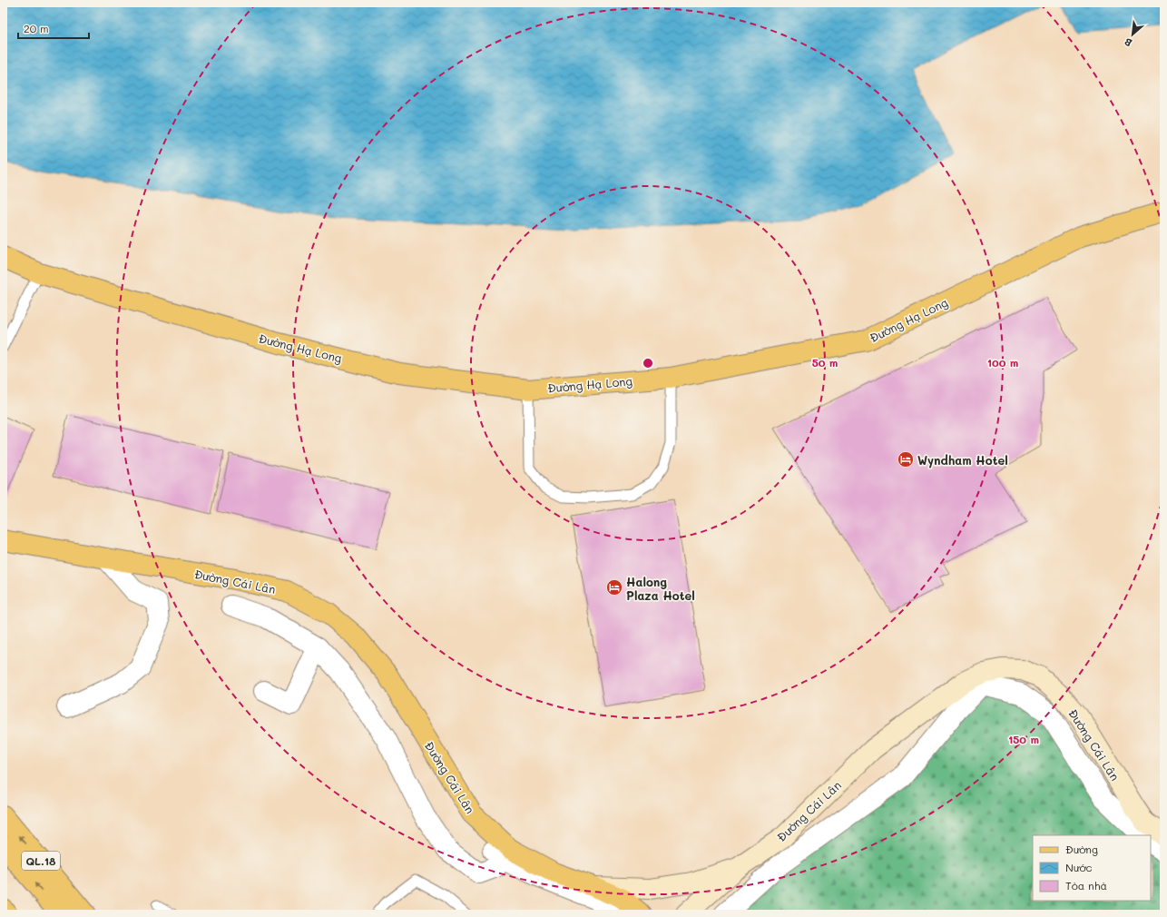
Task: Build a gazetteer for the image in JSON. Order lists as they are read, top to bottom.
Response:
{
  "streets": {
    "main road": ["Đường Hạ Long", "Đường Cái Lân", "QL.18"]
  },
  "places": {
    "hotel": ["Wyndham Hotel", "Halong Plaza Hotel"]
  },
  "legend": ["Đường", "Nước", "Tòa nhà"],
  "scale_bar": "20 m",
  "north": "bottom left",
  "rings": ["50 m", "100 m", "150 m"]
}
